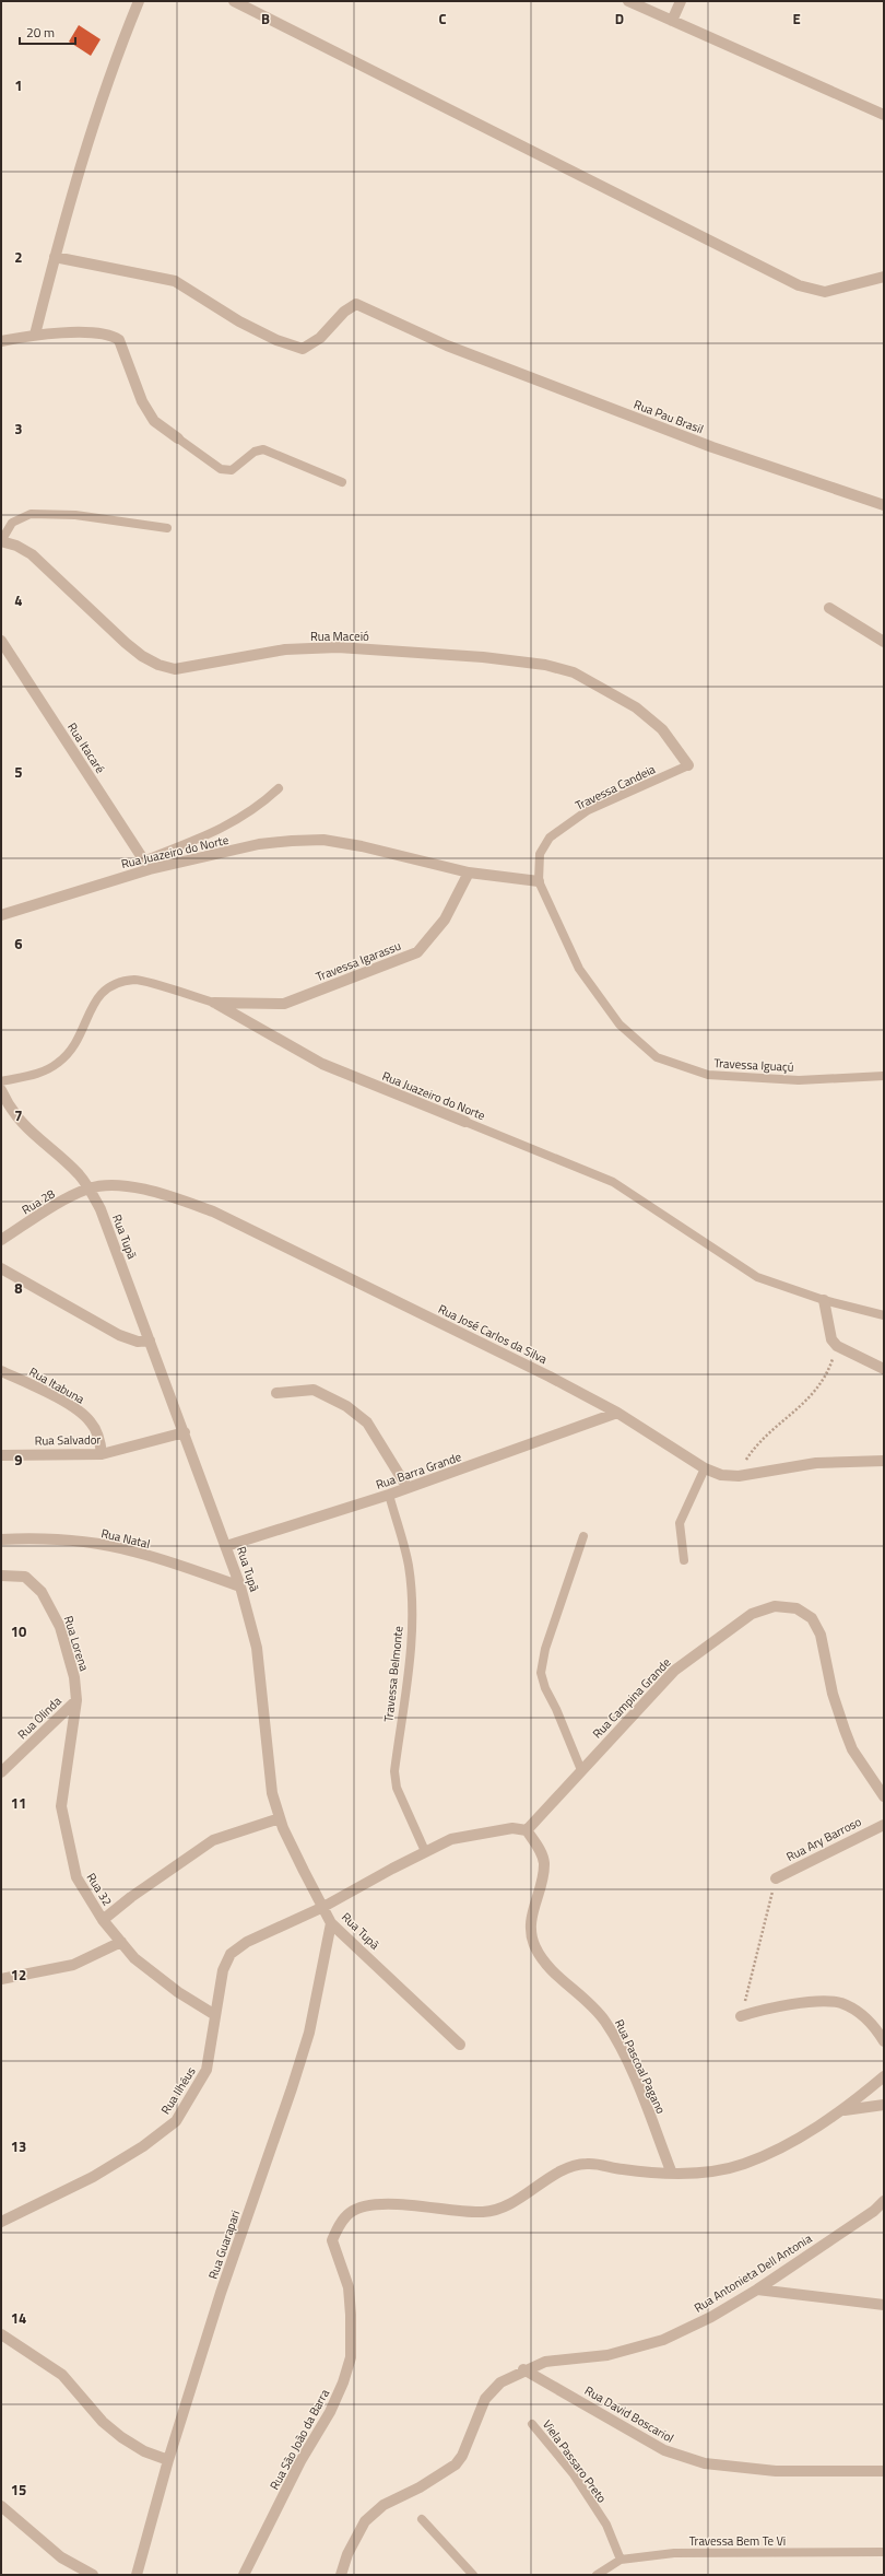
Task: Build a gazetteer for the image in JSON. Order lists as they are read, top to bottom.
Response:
{
  "streets": {
    "street": [
      "Rua Pau Brasil",
      "Rua Maceió",
      "Rua Itacaré",
      "Rua Juazeiro do Norte",
      "Travessa Igarassu",
      "Rua 28",
      "Rua Tupã",
      "Rua José Carlos da Silva",
      "Rua Itabuna",
      "Rua Salvador",
      "Rua Barra Grande",
      "Rua Natal",
      "Rua Lorena",
      "Rua Campina Grande",
      "Rua Olinda",
      "Rua Ary Barroso",
      "Rua 32",
      "Rua Pascoal Pagano",
      "Rua Ilhéus",
      "Rua Guarapari",
      "Rua Antonieta Dell Antonia",
      "Rua David Boscariol",
      "Rua São João da Barra"
    ],
    "lane": [
      "Travessa Candeia",
      "Travessa Iguaçú",
      "Travessa Belmonte",
      "Viela Passaro Preto",
      "Travessa Bem Te Vi"
    ]
  },
  "crossings": [
    ["Rua Maceió", "Travessa Candeia"],
    ["Rua Itacaré", "Rua Juazeiro do Norte"],
    ["Travessa Candeia", "Rua Juazeiro do Norte"],
    ["Travessa Candeia", "Travessa Iguaçú"],
    ["Rua Juazeiro do Norte", "Travessa Igarassu"],
    ["Rua Juazeiro do Norte", "Travessa Iguaçú"],
    ["Rua 28", "Rua Tupã"],
    ["Rua 28", "Rua José Carlos da Silva"],
    ["Rua Tupã", "Rua José Carlos da Silva"],
    ["Rua Tupã", "Rua Salvador"],
    ["Rua Tupã", "Rua Barra Grande"],
    ["Rua Tupã", "Rua Natal"],
    ["Rua Tupã", "Rua Ilhéus"],
    ["Rua Tupã", "Rua Guarapari"],
    ["Rua José Carlos da Silva", "Rua Barra Grande"],
    ["Rua Itabuna", "Rua Salvador"],
    ["Rua Barra Grande", "Travessa Belmonte"],
    ["Rua Lorena", "Rua Olinda"],
    ["Rua Lorena", "Rua 32"],
    ["Rua Campina Grande", "Rua Pascoal Pagano"],
    ["Rua Olinda", "Rua 32"],
    ["Rua 32", "Rua Ilhéus"],
    ["Rua Pascoal Pagano", "Rua São João da Barra"],
    ["Rua Antonieta Dell Antonia", "Rua David Boscariol"],
    ["Viela Passaro Preto", "Travessa Bem Te Vi"]
  ],
  "scale_bar": "20 m",
  "grid": {
    "columns": [
      "B",
      "C",
      "D",
      "E"
    ],
    "rows": [
      "1",
      "2",
      "3",
      "4",
      "5",
      "6",
      "7",
      "8",
      "9",
      "10",
      "11",
      "12",
      "13",
      "14",
      "15"
    ]
  }
}
